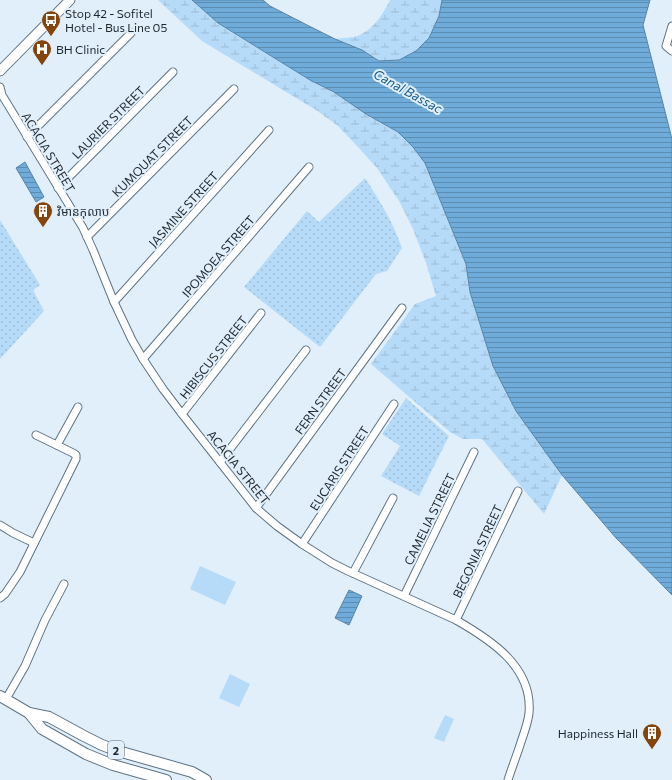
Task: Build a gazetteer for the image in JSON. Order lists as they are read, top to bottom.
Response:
{
  "streets": {
    "main road": ["2"],
    "street": [
      "LAURIER STREET",
      "ACACIA STREET",
      "KUMQUAT STREET",
      "JASMINE STREET",
      "IPOMOEA STREET",
      "HIBISCUS STREET",
      "FERN STREET",
      "EUCARIS STREET",
      "CAMELIA STREET",
      "BEGONIA STREET"
    ]
  },
  "crossings": [
    ["LAURIER STREET", "ACACIA STREET"],
    ["ACACIA STREET", "KUMQUAT STREET"],
    ["ACACIA STREET", "JASMINE STREET"],
    ["ACACIA STREET", "IPOMOEA STREET"],
    ["ACACIA STREET", "HIBISCUS STREET"],
    ["ACACIA STREET", "FERN STREET"],
    ["ACACIA STREET", "EUCARIS STREET"],
    ["ACACIA STREET", "CAMELIA STREET"],
    ["ACACIA STREET", "BEGONIA STREET"]
  ],
  "water": ["Canal Bassac"],
  "places": {
    "bus stop": ["Stop 42 - Sofitel Hotel - Bus Line 05"],
    "hospital": ["BH Clinic"],
    "building": ["វិមានកុលាប", "Happiness Hall"]
  }
}
